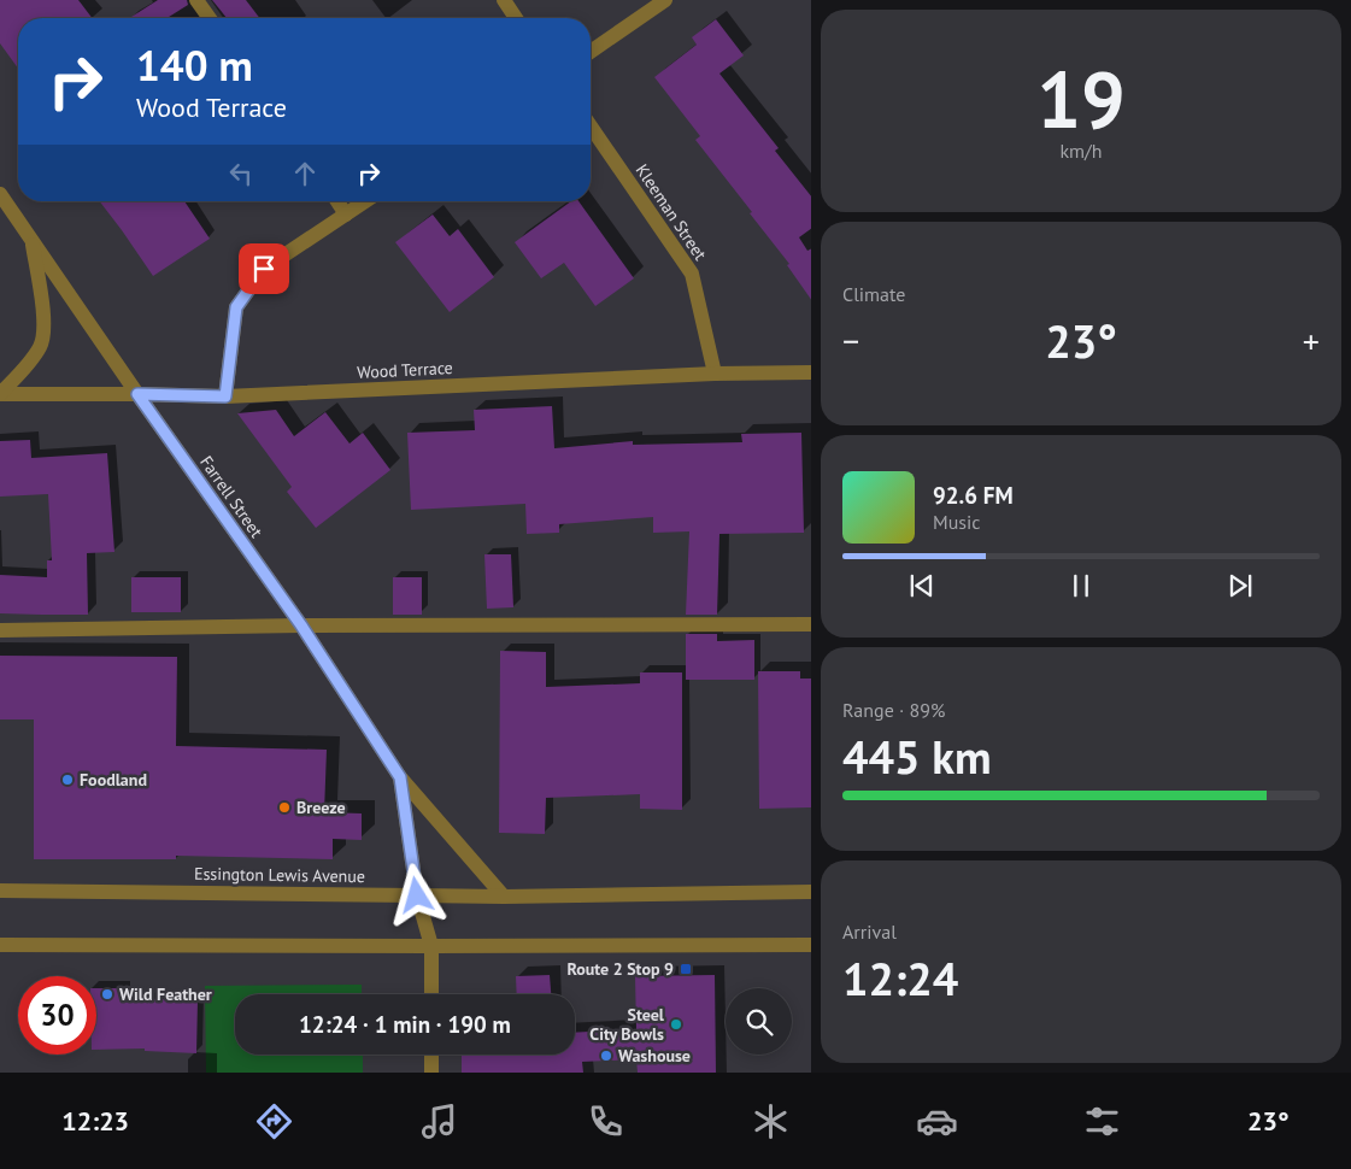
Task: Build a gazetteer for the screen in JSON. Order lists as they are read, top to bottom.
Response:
{
  "streets": {
    "street": [
      "Kleeman Street",
      "Wood Terrace",
      "Farrell Street",
      "Essington Lewis Avenue"
    ]
  },
  "crossings": [
    ["Kleeman Street", "Wood Terrace"],
    ["Wood Terrace", "Farrell Street"],
    ["Farrell Street", "Essington Lewis Avenue"]
  ],
  "places": {
    "other": [
      "Foodland",
      "Breeze",
      "Wild Feather",
      "Steel City Bowls",
      "Washouse"
    ],
    "transit": ["Route 2 Stop 9"]
  },
  "page": {
    "tile": [
      ["19", "km/h"],
      "Climate",
      ["Range · 89%", "445 km"],
      ["Arrival", "12:24"]
    ],
    "turn": ["140 m", "Wood Terrace"],
    "heat": ["−", "23°", "+"],
    "song": ["92.6 FM", "Music"],
    "limit": "30",
    "trip": "12:24 · 1 min · 190 m",
    "tabs": ["12:23", "23°"]
  }
}
